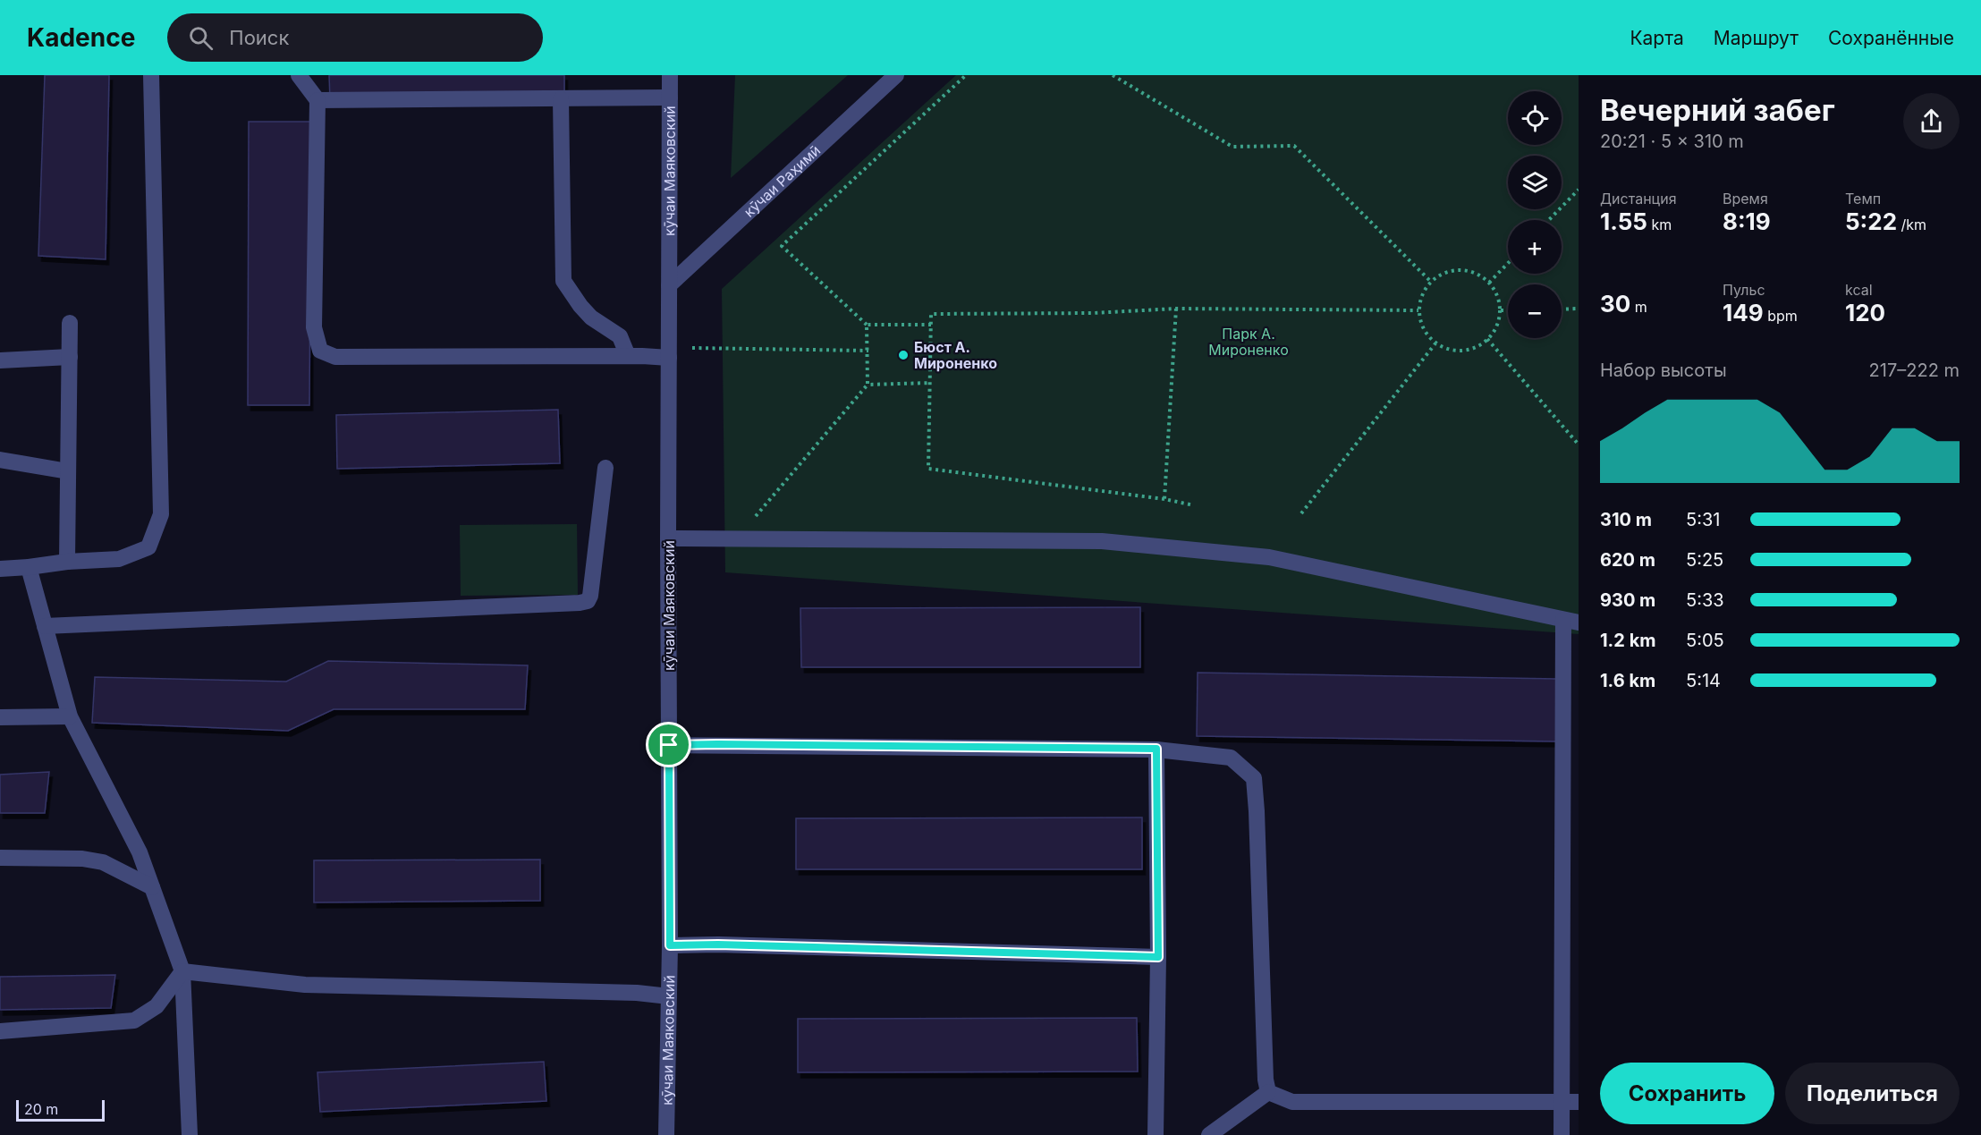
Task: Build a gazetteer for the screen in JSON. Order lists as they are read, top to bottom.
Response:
{
  "streets": {
    "street": ["кӯчаи Маяковский", "кӯчаи Раҳимӣ"]
  },
  "crossings": [
    ["кӯчаи Маяковский", "кӯчаи Раҳимӣ"]
  ],
  "parks": ["Парк А. Мироненко"],
  "places": ["Бюст А. Мироненко"],
  "scale_bar": "20 m",
  "page": {
    "header": "Kadence",
    "search": "Поиск",
    "nav": ["Карта", "Маршрут", "Сохранённые"],
    "heading": ["Вечерний забег", "20:21 · 5 × 310 m"],
    "map_buttons": ["+", "−"],
    "stats": [
      ["Дистанция", "1.55 km"],
      ["Время", "8:19"],
      ["Темп", "5:22 /km"],
      ["30 m"],
      ["Пульс", "149 bpm"],
      ["kcal", "120"]
    ],
    "chart": ["Набор высоты", "217–222 m"],
    "list": [
      {
        "name": "310 m",
        "note": "5:31"
      },
      {
        "name": "620 m",
        "note": "5:25"
      },
      {
        "name": "930 m",
        "note": "5:33"
      },
      {
        "name": "1.2 km",
        "note": "5:05"
      },
      {
        "name": "1.6 km",
        "note": "5:14"
      }
    ],
    "buttons": ["Сохранить", "Поделиться"],
    "scale": "20 m"
  }
}
